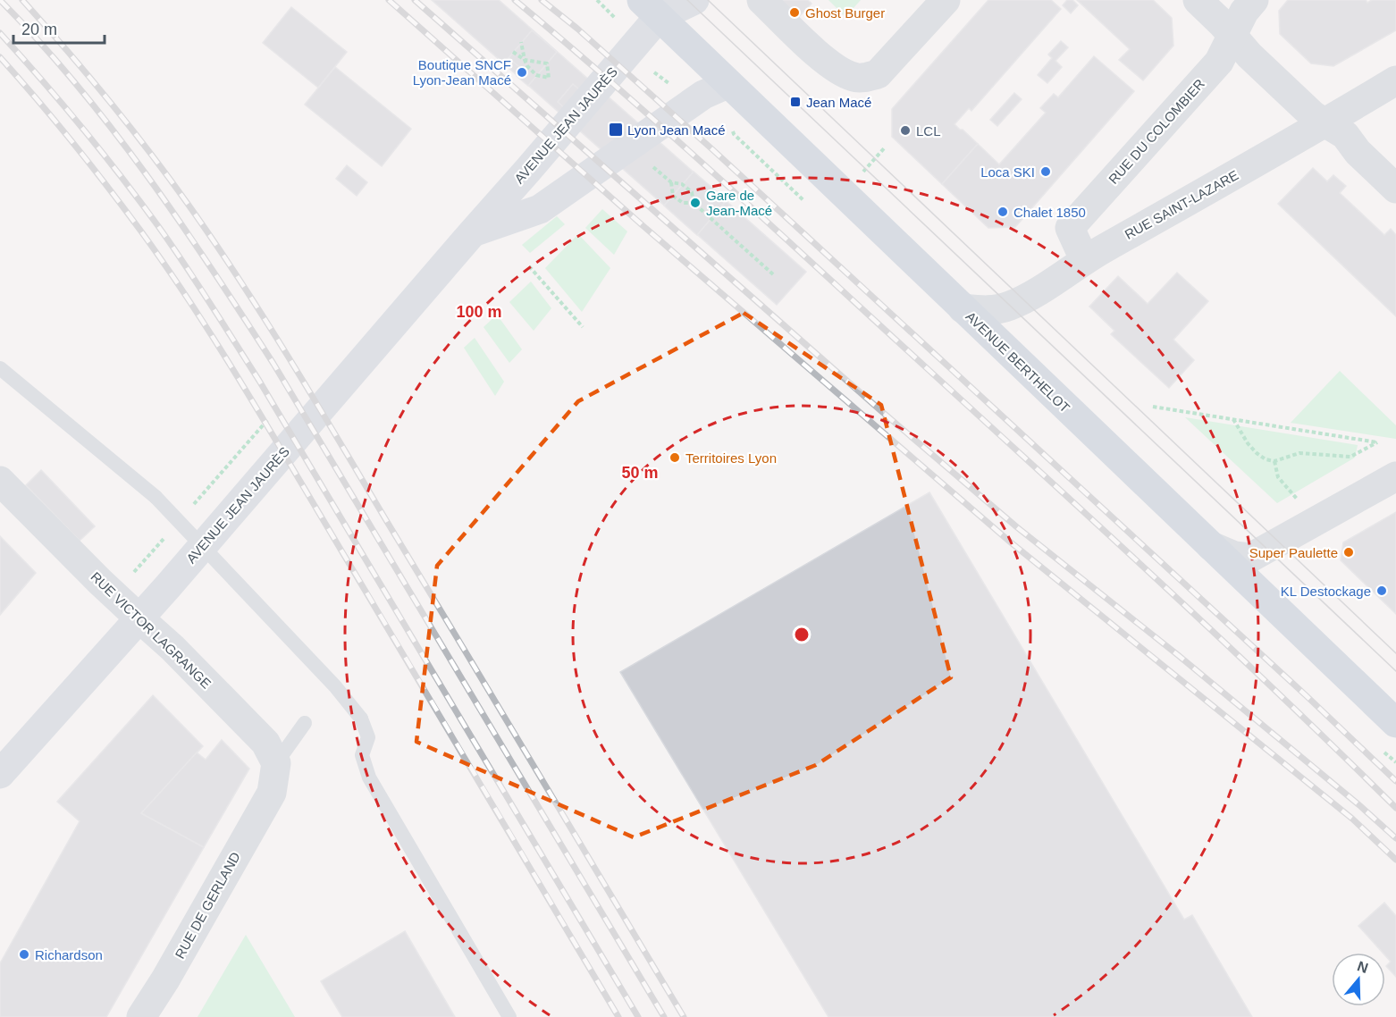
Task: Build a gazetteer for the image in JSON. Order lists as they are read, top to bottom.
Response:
{
  "streets": {
    "main road": ["AVENUE JEAN JAURÈS", "AVENUE BERTHELOT"],
    "street": [
      "RUE DU COLOMBIER",
      "RUE SAINT-LAZARE",
      "RUE VICTOR LAGRANGE",
      "RUE DE GERLAND"
    ]
  },
  "crossings": [
    ["AVENUE JEAN JAURÈS", "AVENUE BERTHELOT"],
    ["AVENUE JEAN JAURÈS", "RUE VICTOR LAGRANGE"],
    ["RUE DU COLOMBIER", "RUE SAINT-LAZARE"],
    ["RUE SAINT-LAZARE", "AVENUE BERTHELOT"],
    ["RUE VICTOR LAGRANGE", "RUE DE GERLAND"]
  ],
  "places": {
    "other": [
      "Ghost Burger",
      "Boutique SNCF Lyon-Jean Macé",
      "LCL",
      "Loca SKI",
      "Gare de Jean-Macé",
      "Chalet 1850",
      "Territoires Lyon",
      "Super Paulette",
      "KL Destockage",
      "Richardson"
    ],
    "transit": ["Jean Macé", "Lyon Jean Macé"]
  },
  "scale_bar": "20 m",
  "north": "top",
  "rings": ["100 m", "50 m"]
}
